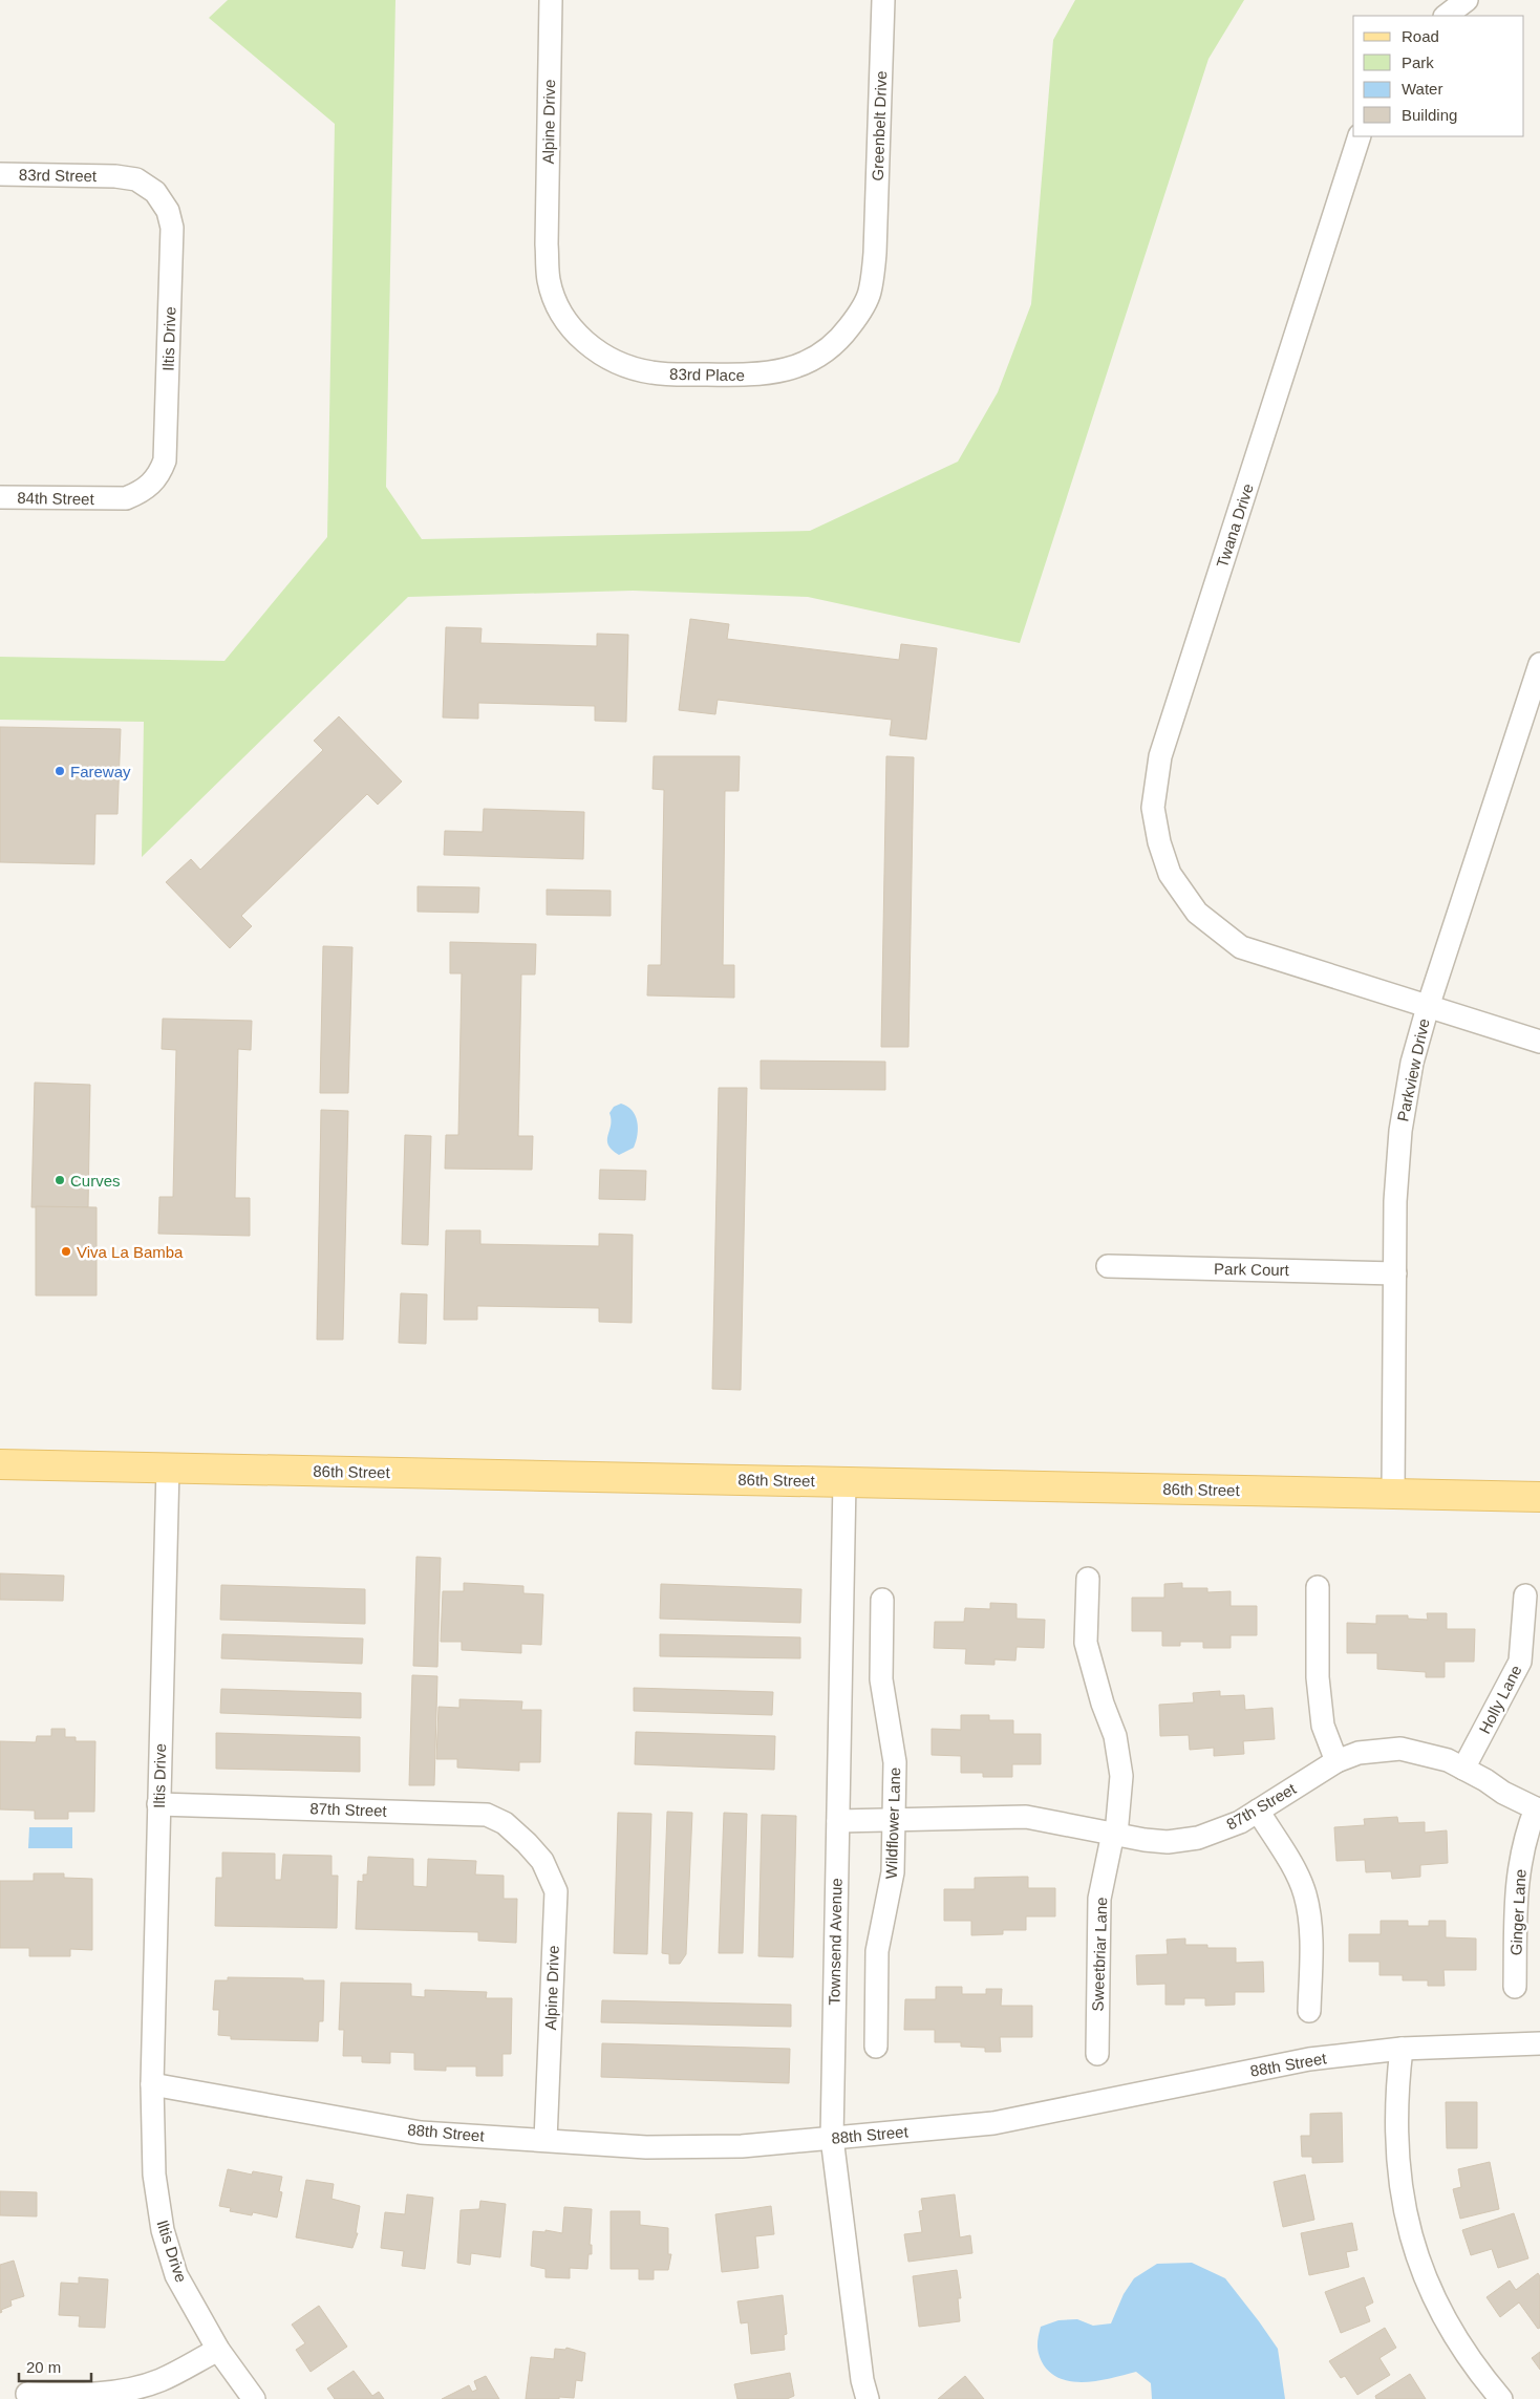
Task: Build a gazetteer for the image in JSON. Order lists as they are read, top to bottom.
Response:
{
  "streets": {
    "main road": ["86th Street"],
    "street": [
      "Alpine Drive",
      "Greenbelt Drive",
      "83rd Street",
      "Iltis Drive",
      "83rd Place",
      "84th Street",
      "Twana Drive",
      "Parkview Drive",
      "Park Court",
      "Holly Lane",
      "87th Street",
      "Wildflower Lane",
      "Ginger Lane",
      "Townsend Avenue",
      "Sweetbriar Lane",
      "88th Street"
    ]
  },
  "crossings": [
    ["Alpine Drive", "83rd Place"],
    ["Alpine Drive", "87th Street"],
    ["Alpine Drive", "88th Street"],
    ["Greenbelt Drive", "83rd Place"],
    ["83rd Street", "Iltis Drive"],
    ["Iltis Drive", "84th Street"],
    ["Iltis Drive", "86th Street"],
    ["Iltis Drive", "87th Street"],
    ["Iltis Drive", "88th Street"],
    ["Twana Drive", "Parkview Drive"],
    ["Parkview Drive", "Park Court"],
    ["Parkview Drive", "86th Street"],
    ["86th Street", "Townsend Avenue"],
    ["Holly Lane", "87th Street"],
    ["87th Street", "Wildflower Lane"],
    ["87th Street", "Ginger Lane"],
    ["87th Street", "Townsend Avenue"],
    ["87th Street", "Sweetbriar Lane"],
    ["Townsend Avenue", "88th Street"]
  ],
  "places": ["Fareway", "Curves", "Viva La Bamba"],
  "legend": [
    "Road",
    "Park",
    "Water",
    "Building"
  ],
  "scale_bar": "20 m"
}
